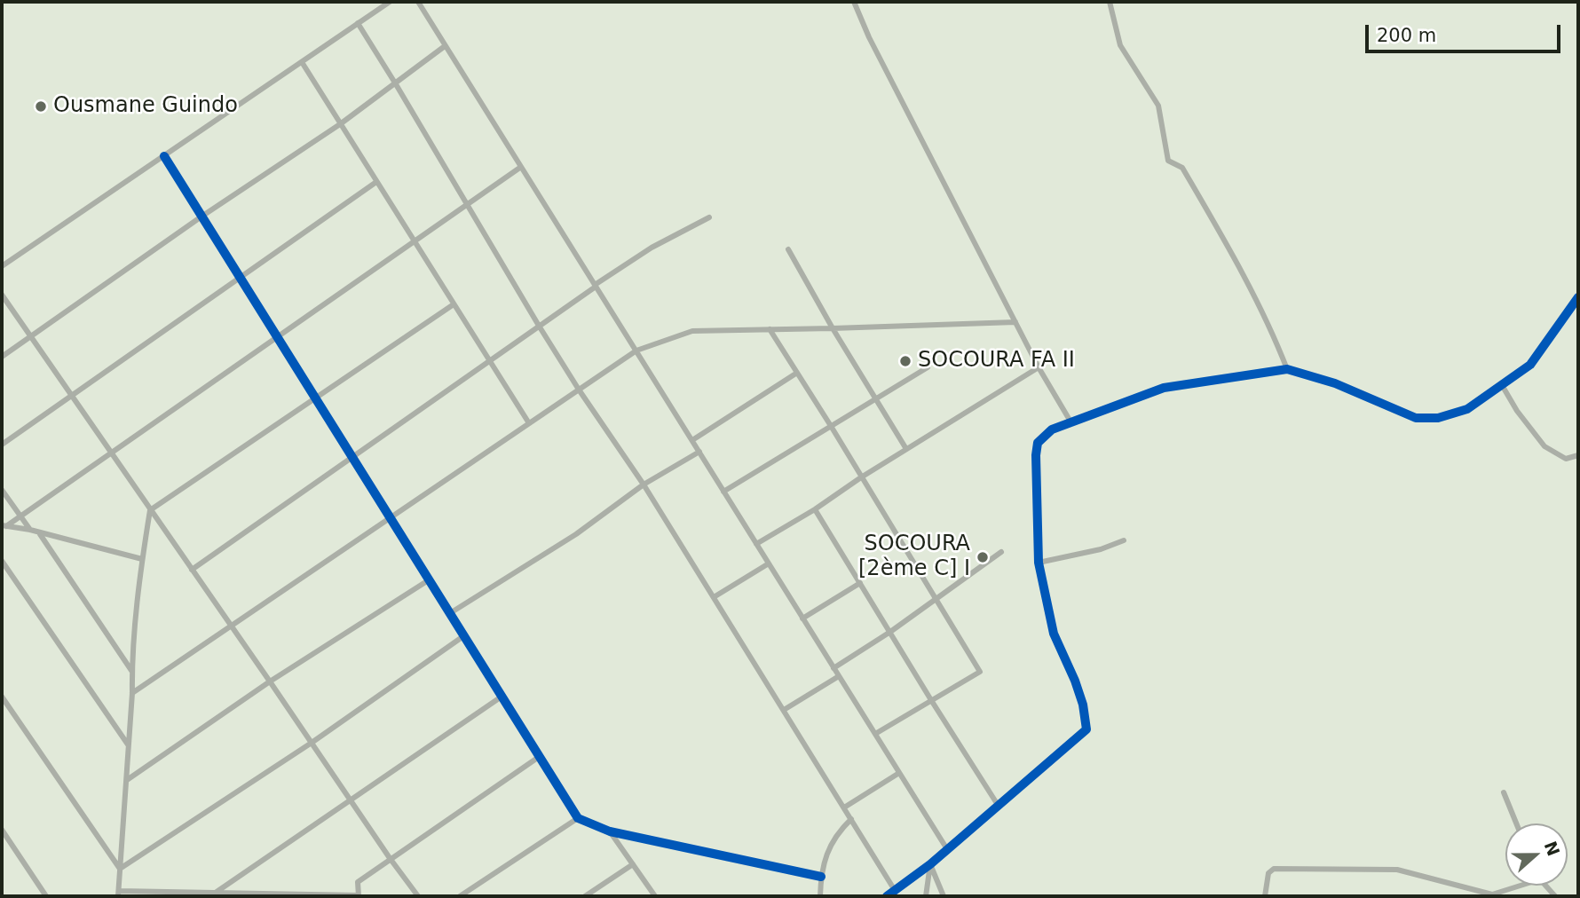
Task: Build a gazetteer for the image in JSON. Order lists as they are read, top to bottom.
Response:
{
  "places": ["Ousmane Guindo", "SOCOURA FA II", "SOCOURA [2ème C] I"],
  "scale_bar": "200 m",
  "north": "right"
}
